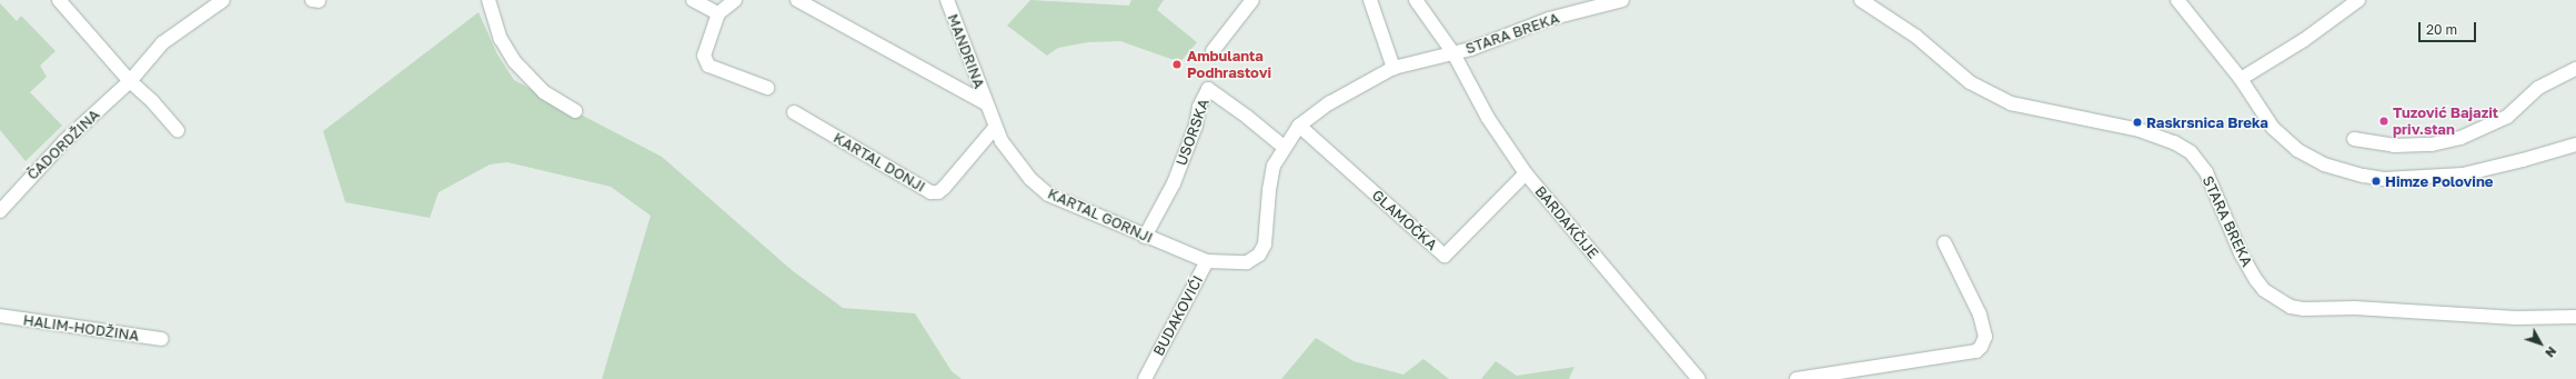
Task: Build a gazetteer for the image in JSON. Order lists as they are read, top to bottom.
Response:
{
  "streets": {
    "street": [
      "STARA BREKA",
      "MANDRINA",
      "USORSKA",
      "ČADORDŽINA",
      "KARTAL DONJI",
      "KARTAL GORNJI",
      "GLAMOČKA",
      "BARDAKČIJE",
      "BUDAKOVIĆI",
      "HALIM-HODŽINA"
    ]
  },
  "crossings": [
    ["STARA BREKA", "BARDAKČIJE"],
    ["MANDRINA", "KARTAL GORNJI"],
    ["USORSKA", "KARTAL GORNJI"],
    ["USORSKA", "BUDAKOVIĆI"],
    ["KARTAL DONJI", "KARTAL GORNJI"],
    ["KARTAL GORNJI", "BUDAKOVIĆI"],
    ["GLAMOČKA", "BARDAKČIJE"],
    ["GLAMOČKA", "BUDAKOVIĆI"]
  ],
  "places": [
    "Ambulanta Podhrastovi",
    "Tuzović Bajazit priv.stan",
    "Raskrsnica Breka",
    "Himze Polovine"
  ],
  "scale_bar": "20 m",
  "north": "bottom right"
}
